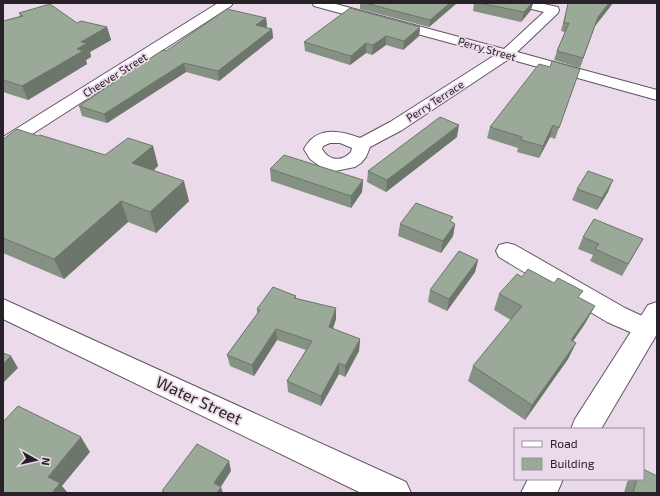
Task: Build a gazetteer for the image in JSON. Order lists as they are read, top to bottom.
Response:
{
  "streets": {
    "street": [
      "Perry Street",
      "Cheever Street",
      "Perry Terrace",
      "Water Street"
    ]
  },
  "crossings": [
    ["Perry Street", "Perry Terrace"]
  ],
  "legend": ["Road", "Building"],
  "north": "right"
}
